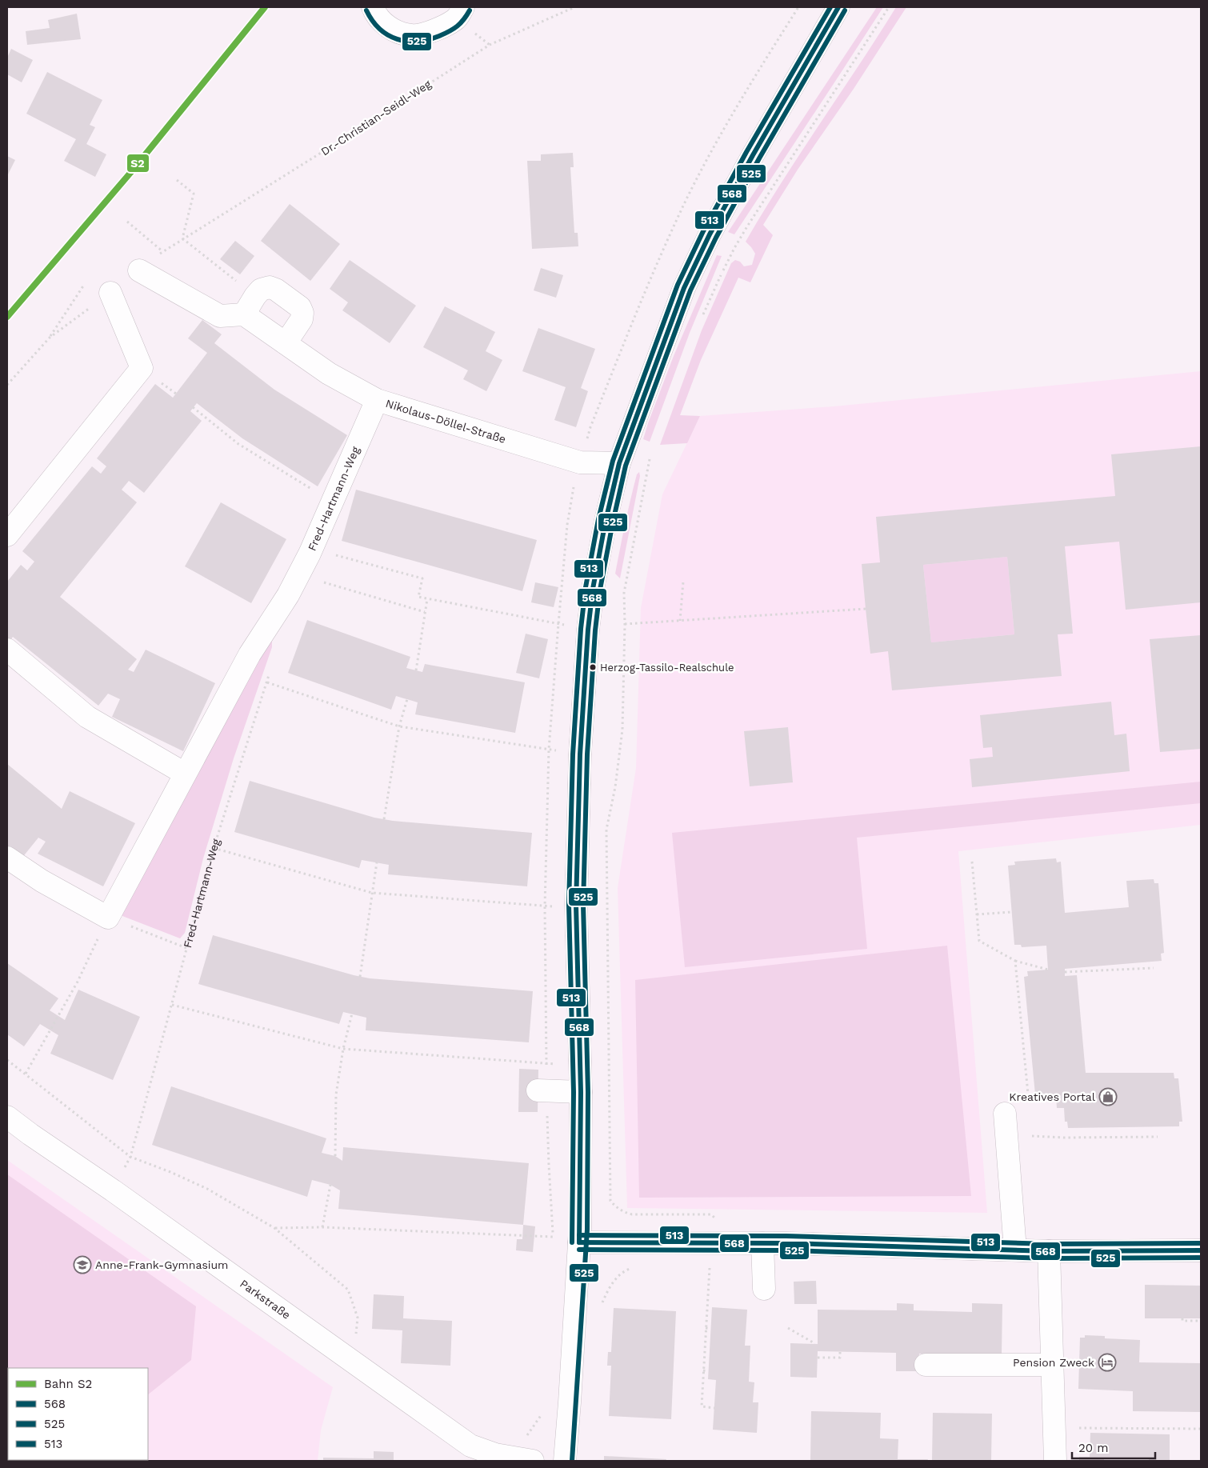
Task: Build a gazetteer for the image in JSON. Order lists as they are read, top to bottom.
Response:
{
  "streets": {
    "street": ["Nikolaus-Döllel-Straße", "Fred-Hartmann-Weg", "Parkstraße"],
    "path": ["Dr.-Christian-Seidl-Weg"]
  },
  "crossings": [
    ["Nikolaus-Döllel-Straße", "Fred-Hartmann-Weg"],
    ["Fred-Hartmann-Weg", "Parkstraße"]
  ],
  "places": {
    "other": ["Herzog-Tassilo-Realschule"],
    "shop": ["Kreatives Portal"],
    "school or university": ["Anne-Frank-Gymnasium"],
    "hotel": ["Pension Zweck"]
  },
  "lines": [
    "rail line S2",
    "transit line 568",
    "transit line 513",
    "transit line 525"
  ],
  "legend": [
    "Bahn S2",
    "568",
    "525",
    "513"
  ],
  "scale_bar": "20 m"
}
